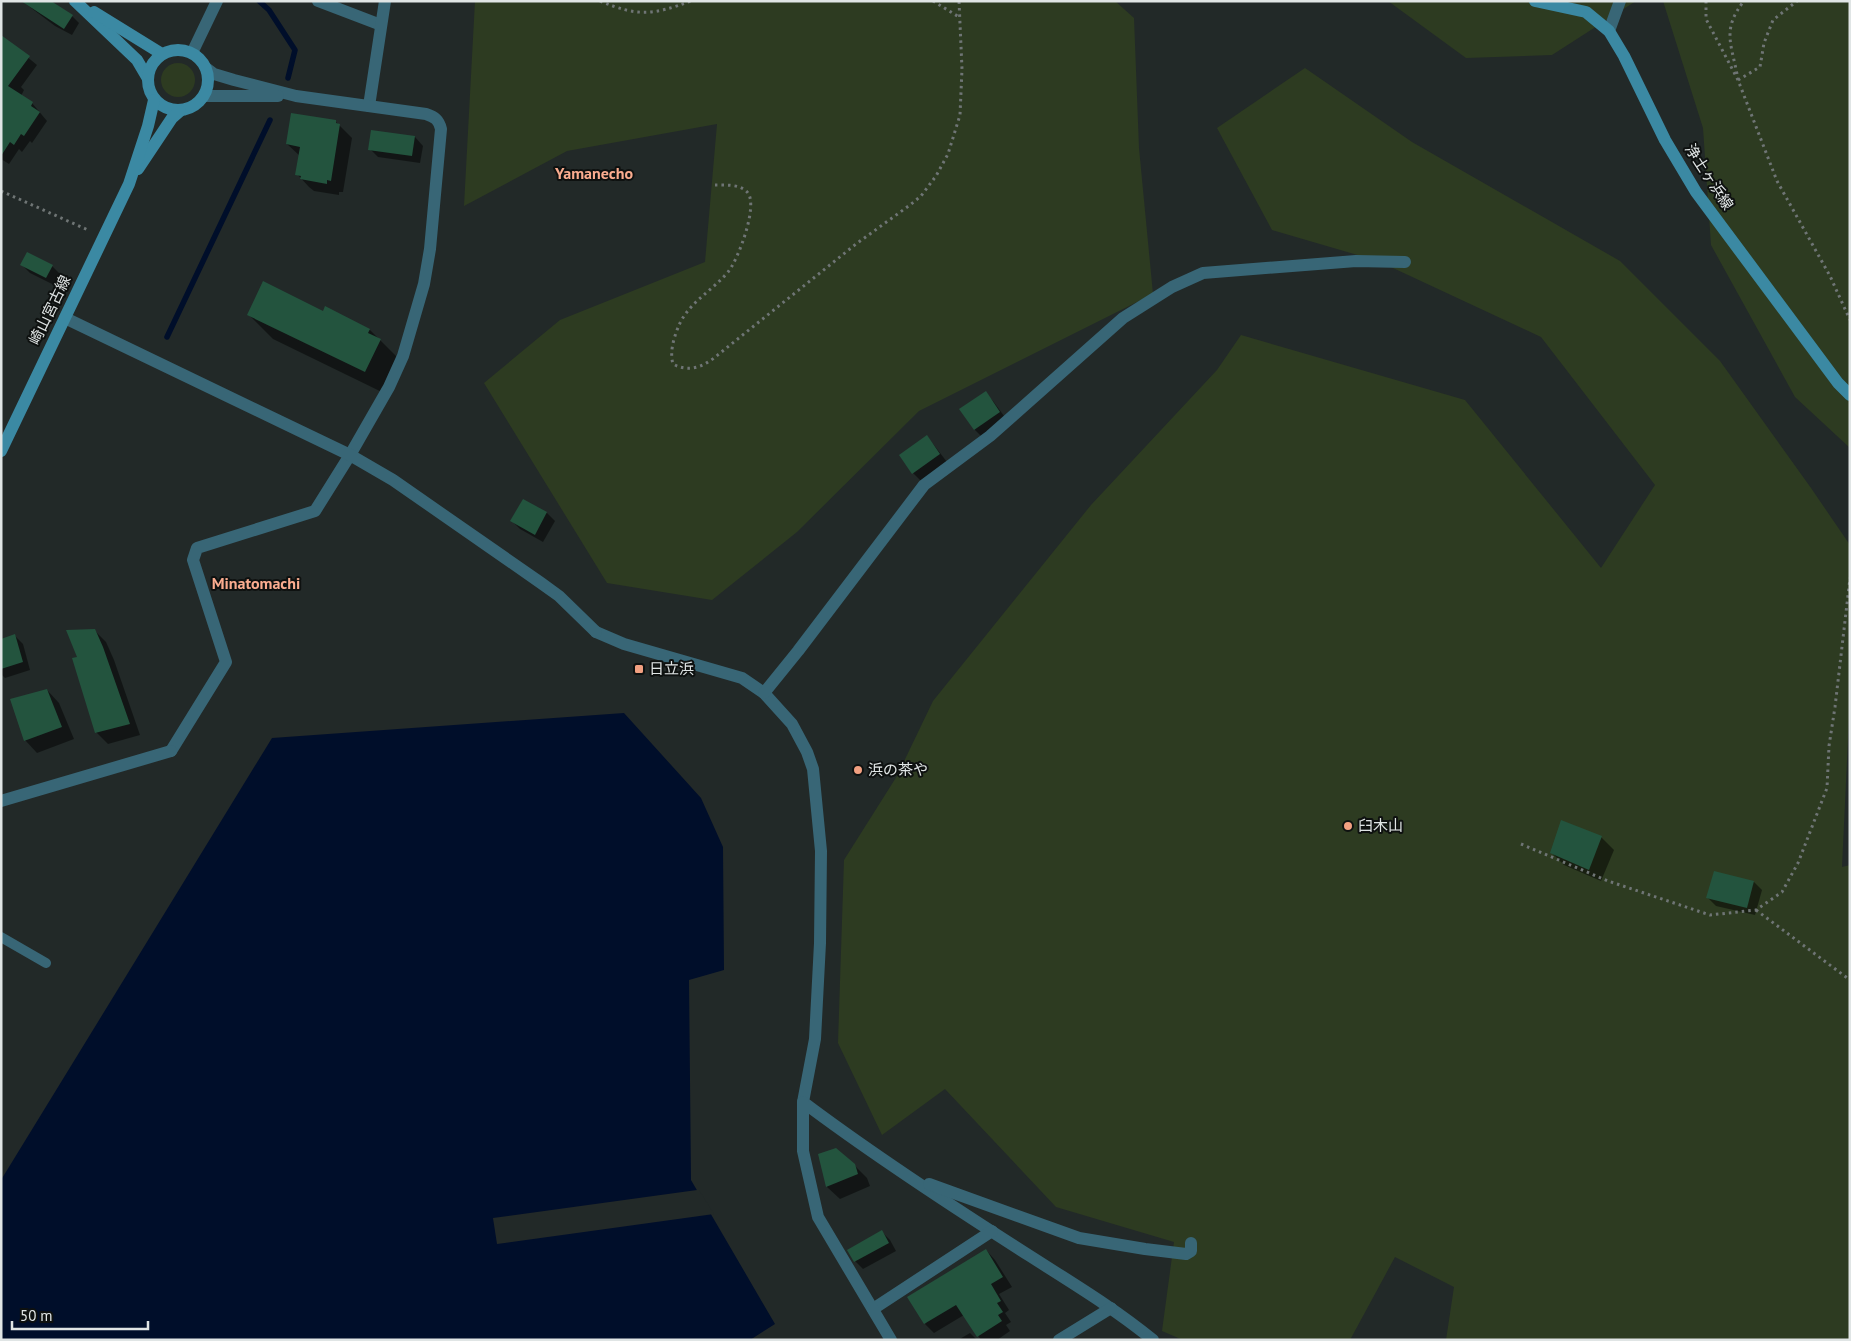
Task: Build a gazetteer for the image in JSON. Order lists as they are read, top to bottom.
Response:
{
  "streets": {
    "main road": ["浄土ヶ浜線", "崎山宮古線"]
  },
  "districts": ["Yamanecho", "Minatomachi"],
  "places": {
    "transit": ["日立浜"],
    "other": ["浜の茶や", "臼木山"]
  },
  "scale_bar": "50 m"
}
